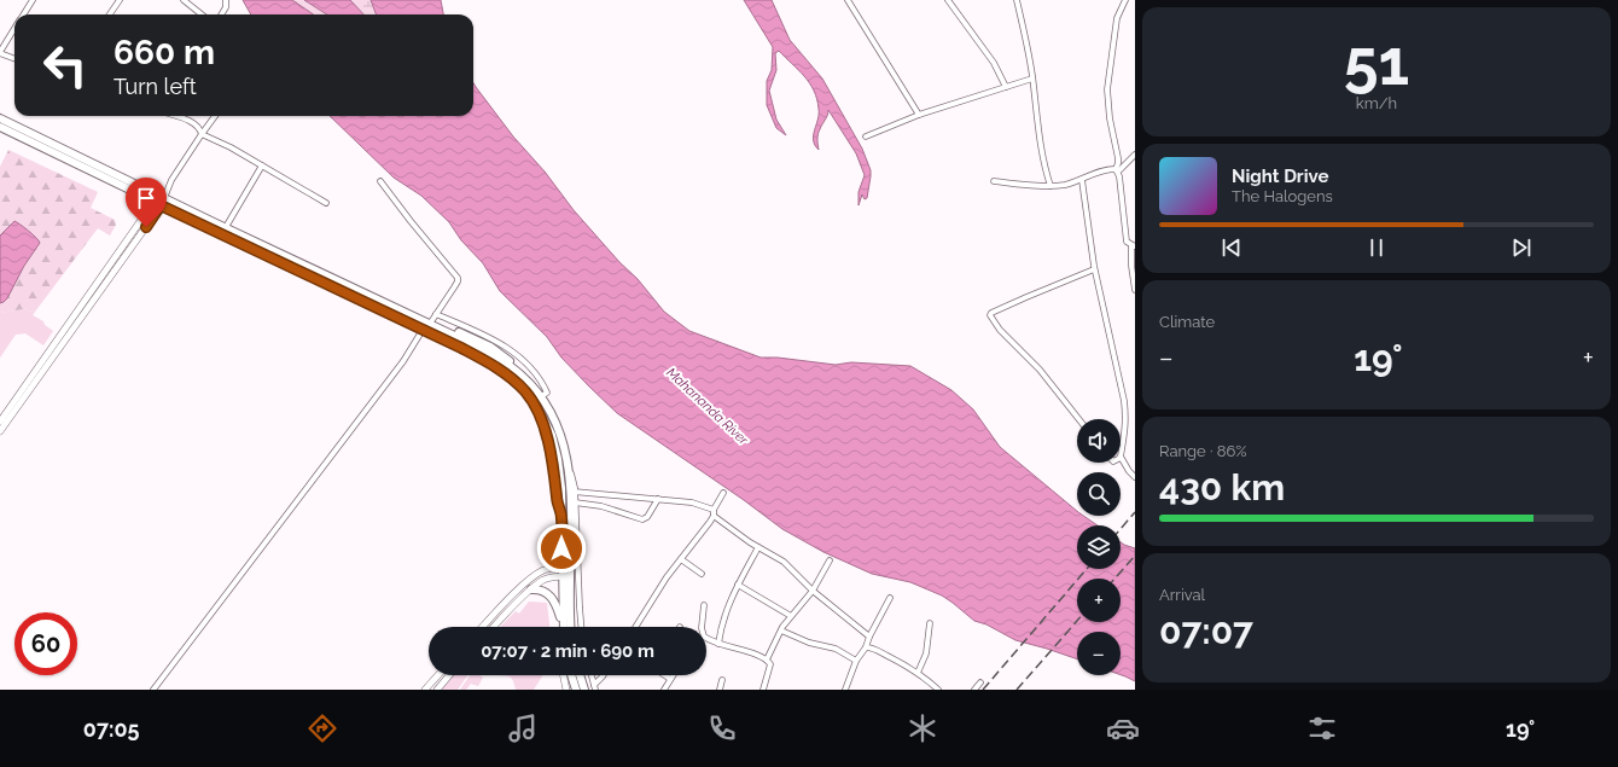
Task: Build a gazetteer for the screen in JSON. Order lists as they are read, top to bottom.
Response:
{
  "water": ["Mahananda River"],
  "page": {
    "tile": [
      ["51", "km/h"],
      "Climate",
      ["Range · 86%", "430 km"],
      ["Arrival", "07:07"]
    ],
    "turn": ["660 m", "Turn left"],
    "song": ["Night Drive", "The Halogens"],
    "heat": ["−", "19°", "+"],
    "map_buttons": ["+", "−"],
    "limit": "60",
    "trip": "07:07 · 2 min · 690 m",
    "tabs": ["07:05", "19°"]
  }
}
